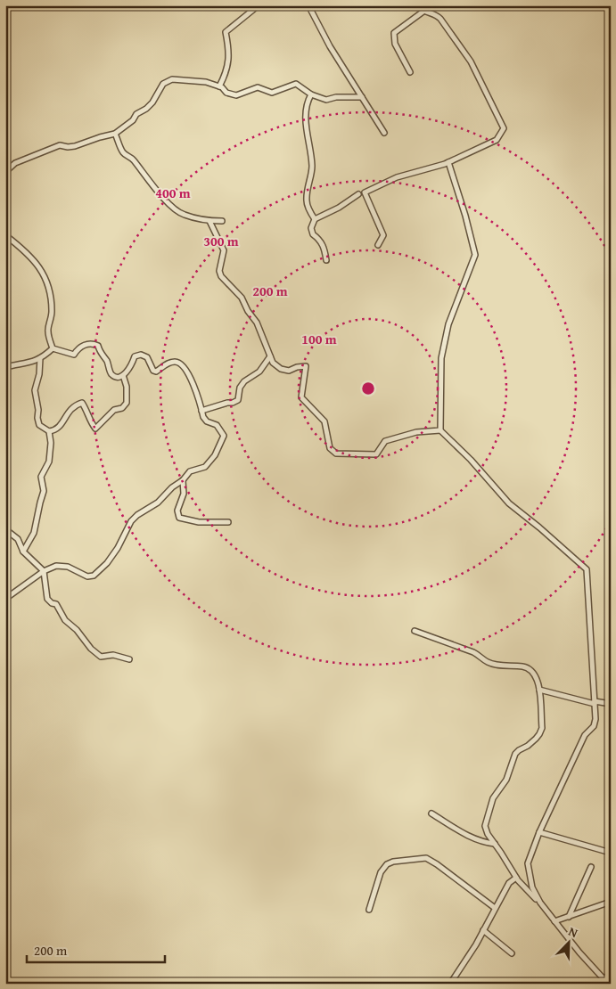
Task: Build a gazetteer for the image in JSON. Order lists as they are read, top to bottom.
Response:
{
  "scale_bar": "200 m",
  "north": "top right",
  "rings": [
    "400 m",
    "300 m",
    "200 m",
    "100 m"
  ]
}
